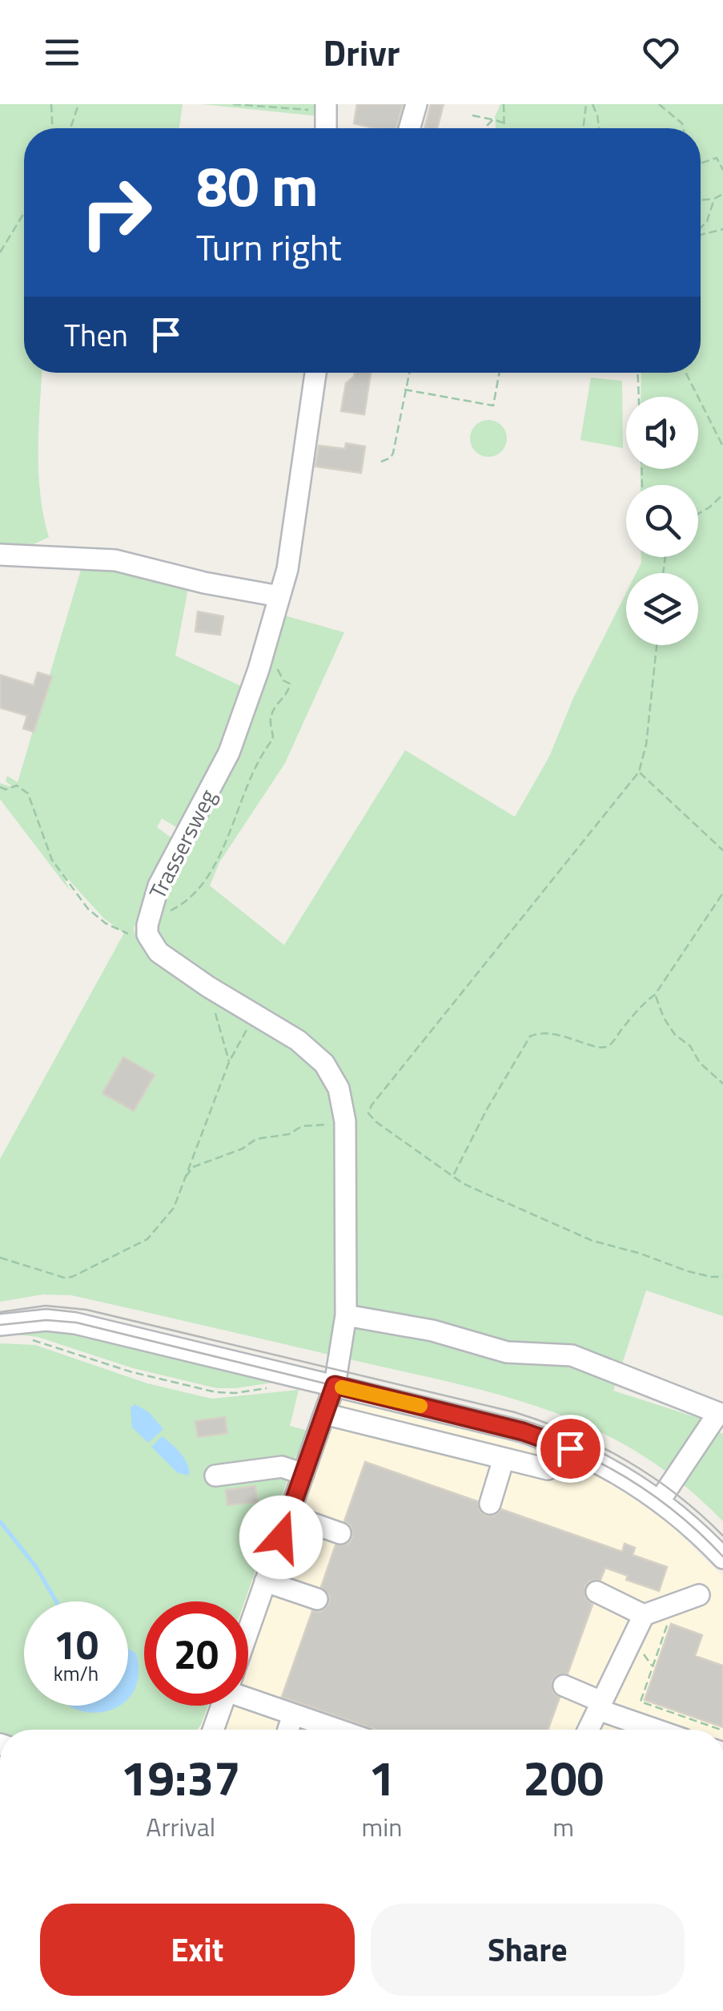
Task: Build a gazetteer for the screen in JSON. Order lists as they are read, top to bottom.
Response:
{
  "streets": {
    "street": ["Trassersweg"]
  },
  "page": {
    "header": "Drivr",
    "turn": ["80 m", "Turn right"],
    "then": "Then",
    "speed": "10 km/h",
    "limit": "20",
    "eta": [
      "19:37",
      "Arrival",
      "1",
      "min",
      "200",
      "m"
    ],
    "buttons": ["Exit", "Share"]
  }
}
